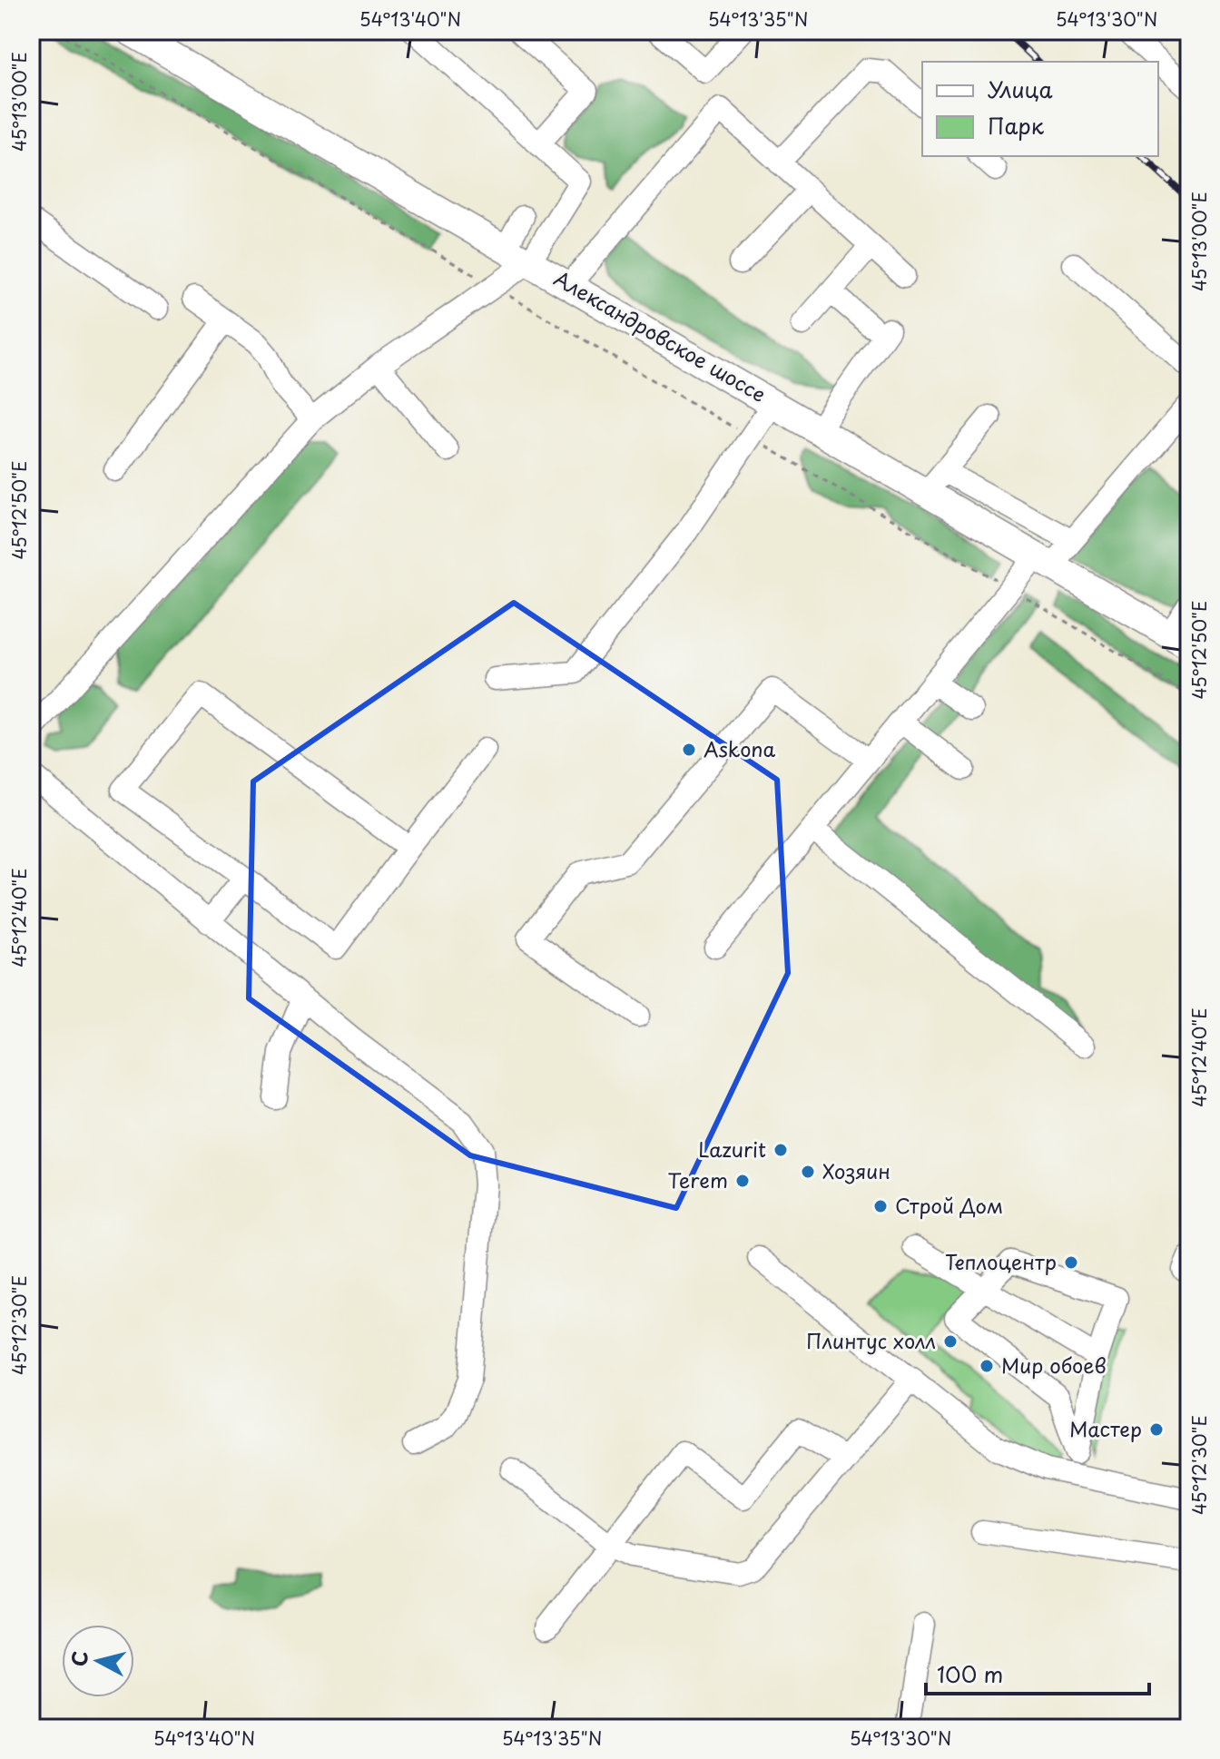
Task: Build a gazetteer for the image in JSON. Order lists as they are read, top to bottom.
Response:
{
  "streets": {
    "main road": ["Александровское шоссе"]
  },
  "places": [
    "Askona",
    "Lazurit",
    "Хозяин",
    "Terem",
    "Строй Дом",
    "Теплоцентр",
    "Плинтус холл",
    "Мир обоев",
    "Мастер"
  ],
  "legend": ["Улица", "Парк"],
  "scale_bar": "100 m",
  "north": "left",
  "coordinates": [
    "54°13'40\"N",
    "54°13'35\"N",
    "54°13'30\"N",
    "45°13'00\"E",
    "45°12'50\"E",
    "45°12'40\"E",
    "45°12'30\"E"
  ]
}
